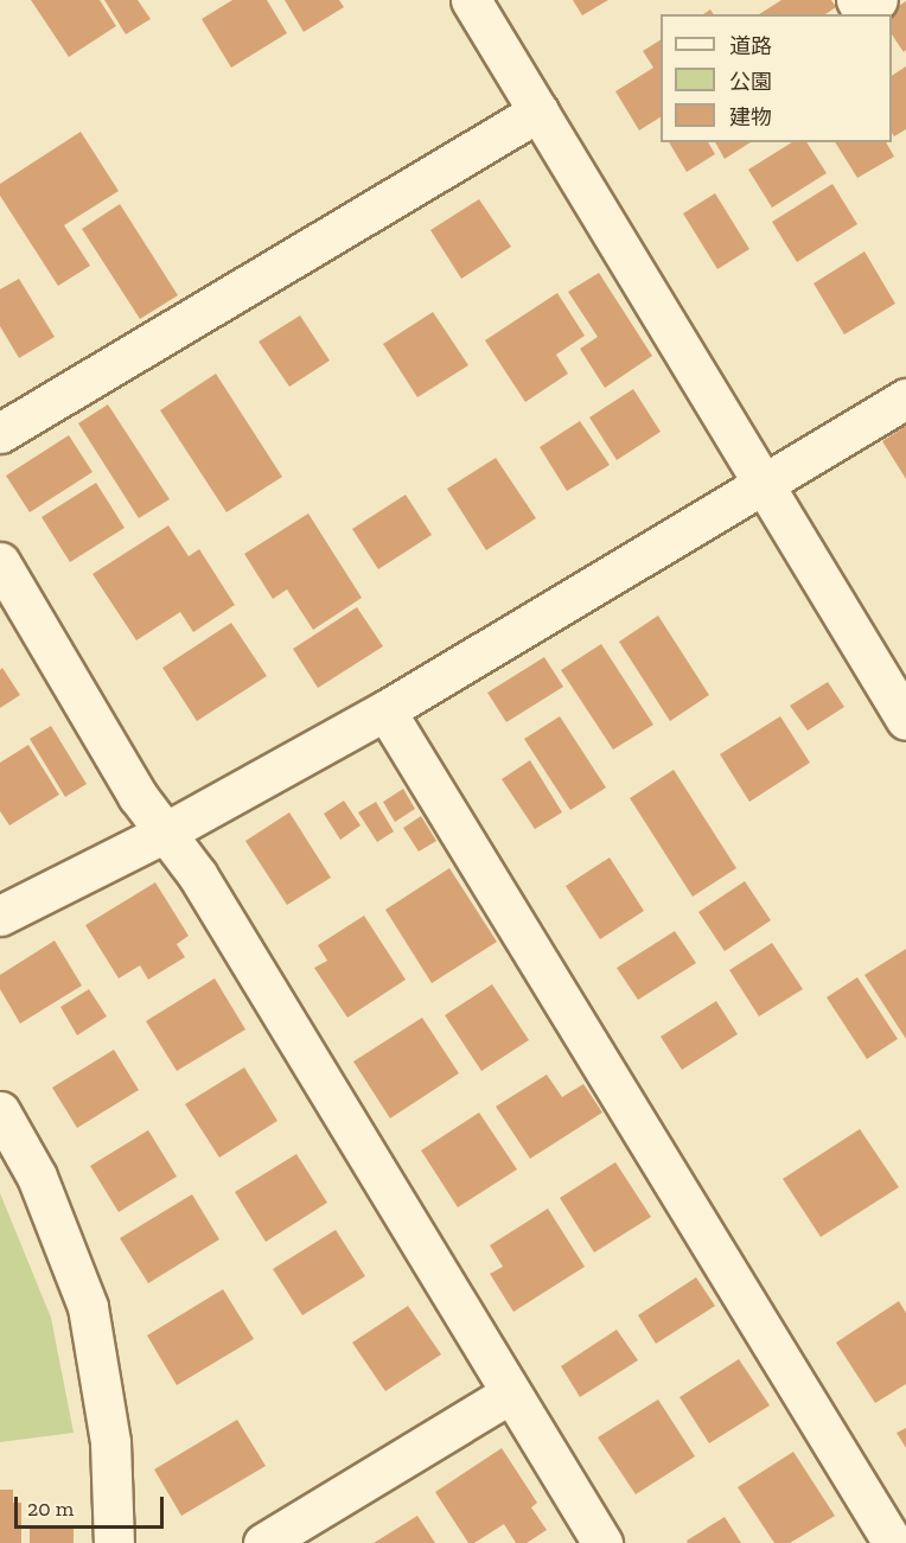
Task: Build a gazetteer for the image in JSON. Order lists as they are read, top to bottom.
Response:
{
  "legend": ["道路", "公園", "建物"],
  "scale_bar": "20 m"
}
